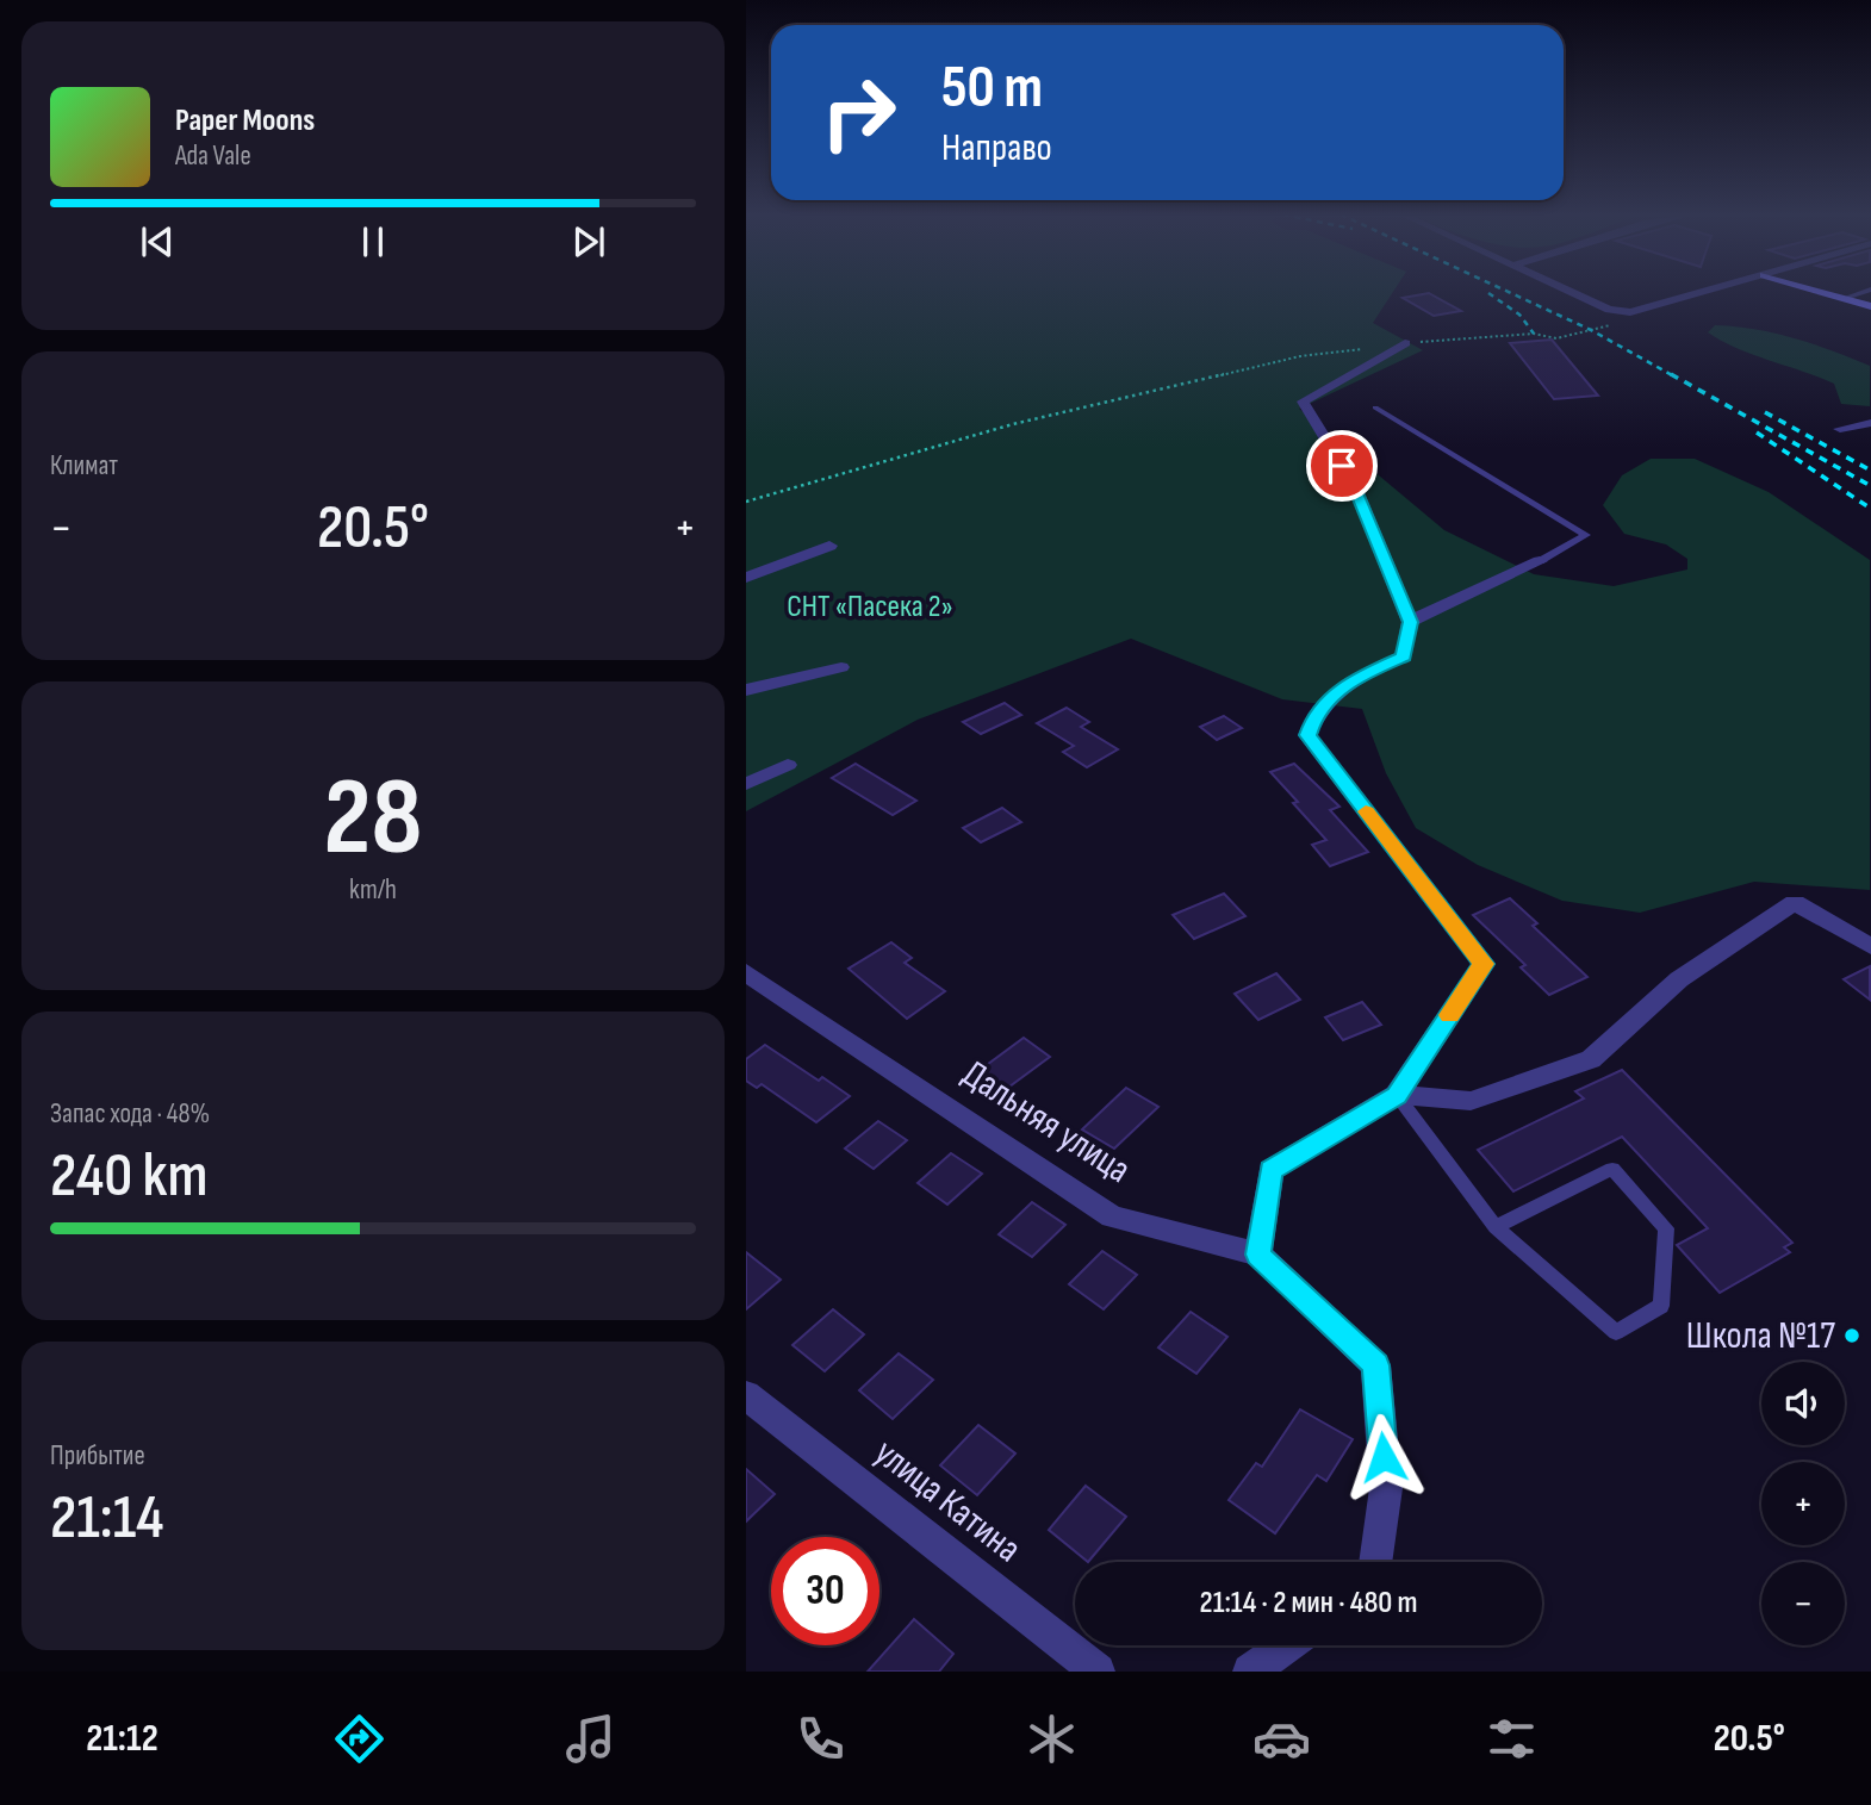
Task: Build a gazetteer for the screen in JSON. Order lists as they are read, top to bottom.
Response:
{
  "streets": {
    "street": ["Дальняя улица", "улица Катина"]
  },
  "parks": ["СНТ «Пасека 2»"],
  "places": ["Школа №17"],
  "page": {
    "turn": ["50 m", "Направо"],
    "song": ["Paper Moons", "Ada Vale"],
    "tile": [
      "Климат",
      ["28", "km/h"],
      ["Запас хода · 48%", "240 km"],
      ["Прибытие", "21:14"]
    ],
    "heat": ["−", "20.5°", "+"],
    "map_buttons": ["+", "−"],
    "limit": "30",
    "trip": "21:14 · 2 мин · 480 m",
    "tabs": ["21:12", "20.5°"]
  }
}
